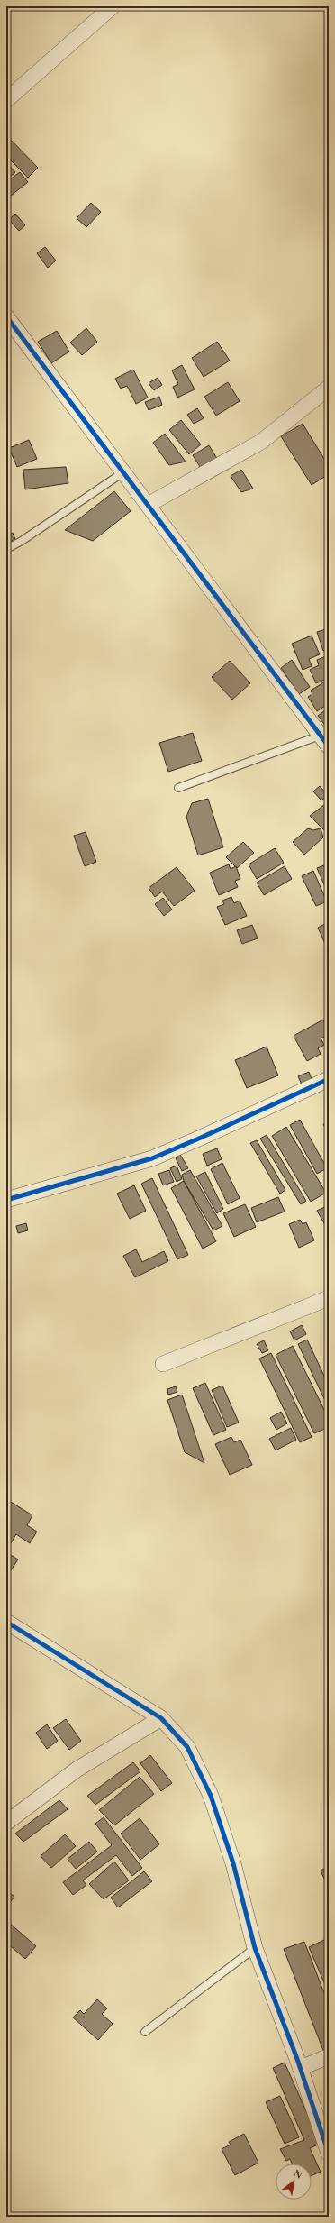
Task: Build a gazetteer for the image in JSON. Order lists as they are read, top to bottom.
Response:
{
  "north": "top right"
}
